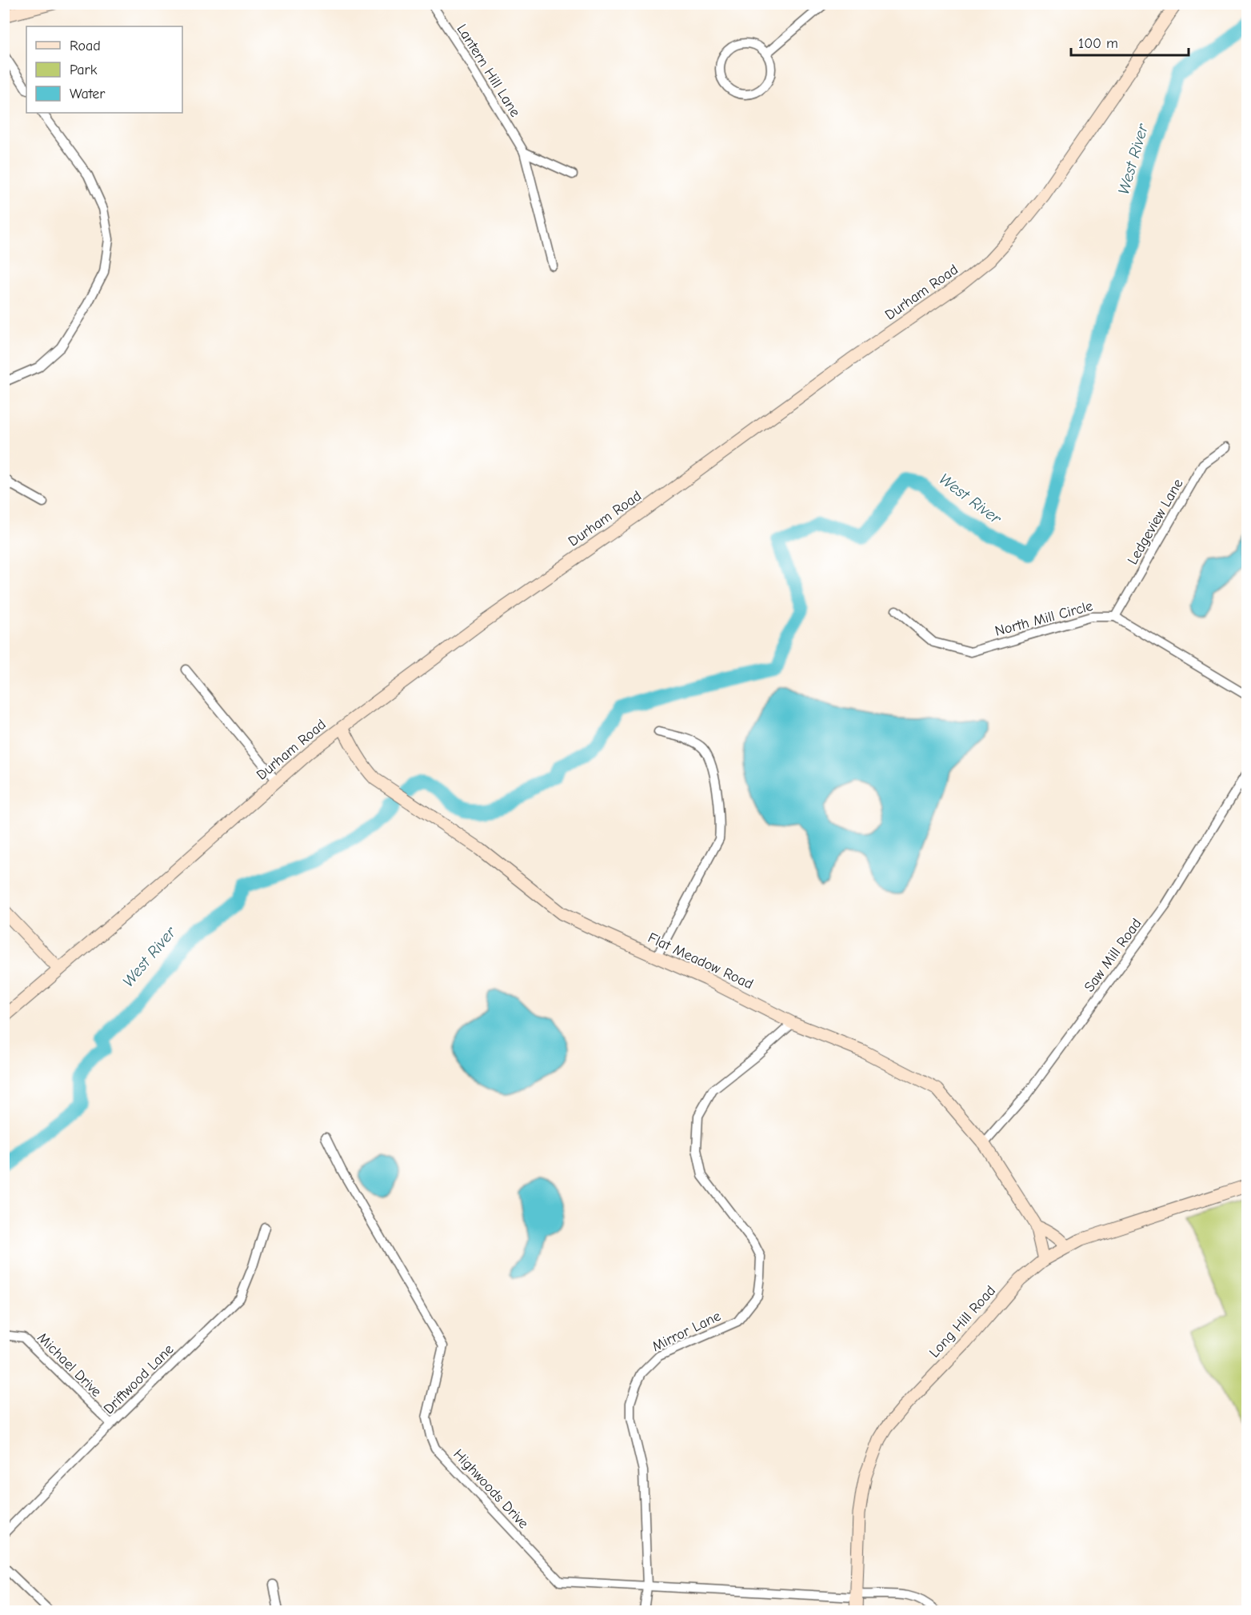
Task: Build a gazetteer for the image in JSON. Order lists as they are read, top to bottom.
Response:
{
  "streets": {
    "street": [
      "Lantern Hill Lane",
      "Durham Road",
      "Ledgeview Lane",
      "North Mill Circle",
      "Saw Mill Road",
      "Flat Meadow Road",
      "Long Hill Road",
      "Mirror Lane",
      "Michael Drive",
      "Driftwood Lane",
      "Highwoods Drive"
    ]
  },
  "crossings": [
    ["Durham Road", "Flat Meadow Road"],
    ["Ledgeview Lane", "North Mill Circle"],
    ["Saw Mill Road", "Flat Meadow Road"],
    ["Flat Meadow Road", "Long Hill Road"],
    ["Flat Meadow Road", "Mirror Lane"],
    ["Long Hill Road", "Highwoods Drive"],
    ["Mirror Lane", "Highwoods Drive"],
    ["Michael Drive", "Driftwood Lane"]
  ],
  "water": ["West River"],
  "legend": ["Road", "Park", "Water"],
  "scale_bar": "100 m"
}
